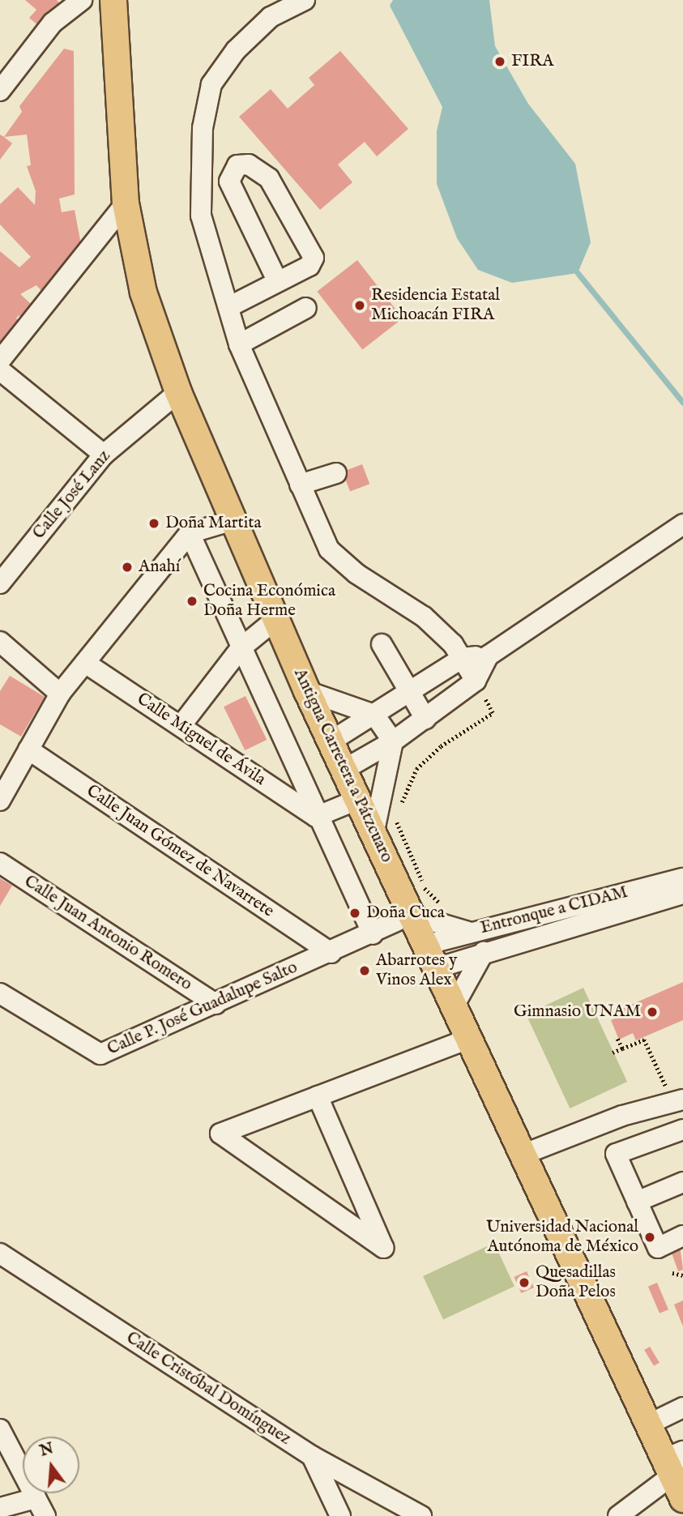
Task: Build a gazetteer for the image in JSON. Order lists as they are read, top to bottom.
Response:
{
  "streets": {
    "main road": ["Antigua Carretera a Pátzcuaro"],
    "street": [
      "Calle José Lanz",
      "Calle Miguel de Ávila",
      "Calle Juan Gómez de Navarrete",
      "Entronque a CIDAM",
      "Calle Juan Antonio Romero",
      "Calle P. José Guadalupe Salto",
      "Calle Cristóbal Domínguez"
    ]
  },
  "crossings": [
    ["Calle José Lanz", "Antigua Carretera a Pátzcuaro"],
    ["Antigua Carretera a Pátzcuaro", "Entronque a CIDAM"],
    ["Antigua Carretera a Pátzcuaro", "Calle P. José Guadalupe Salto"],
    ["Calle Juan Gómez de Navarrete", "Calle P. José Guadalupe Salto"],
    ["Calle Juan Antonio Romero", "Calle P. José Guadalupe Salto"]
  ],
  "places": [
    "FIRA",
    "Residencia Estatal Michoacán FIRA",
    "Doña Martita",
    "Anahí",
    "Cocina Económica Doña Herme",
    "Doña Cuca",
    "Abarrotes y Vinos Alex",
    "Gimnasio UNAM",
    "Universidad Nacional Autónoma de México",
    "Quesadillas Doña Pelos"
  ],
  "north": "top"
}
